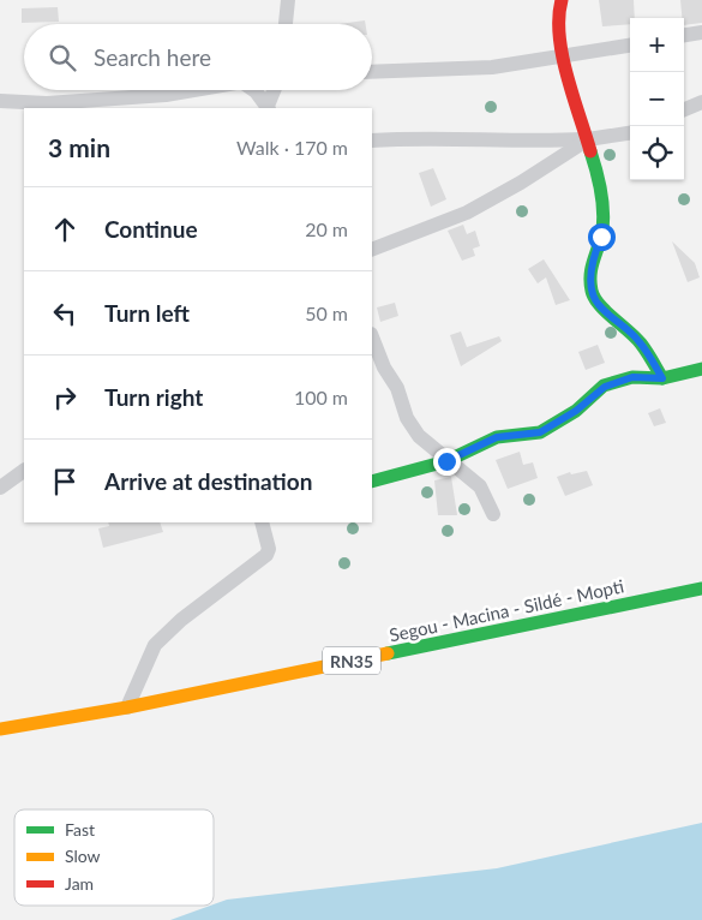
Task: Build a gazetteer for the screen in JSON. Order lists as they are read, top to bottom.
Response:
{
  "streets": {
    "street": ["Segou - Macina - Sildé - Mopti", "RN35"]
  },
  "legend": ["Fast", "Slow", "Jam"],
  "page": {
    "map_buttons": ["+", "−"],
    "search": "Search here",
    "heading": ["3 min", "Walk · 170 m"],
    "list": [
      ["Continue", "20 m"],
      ["Turn left", "50 m"],
      ["Turn right", "100 m"],
      "Arrive at destination"
    ]
  }
}
